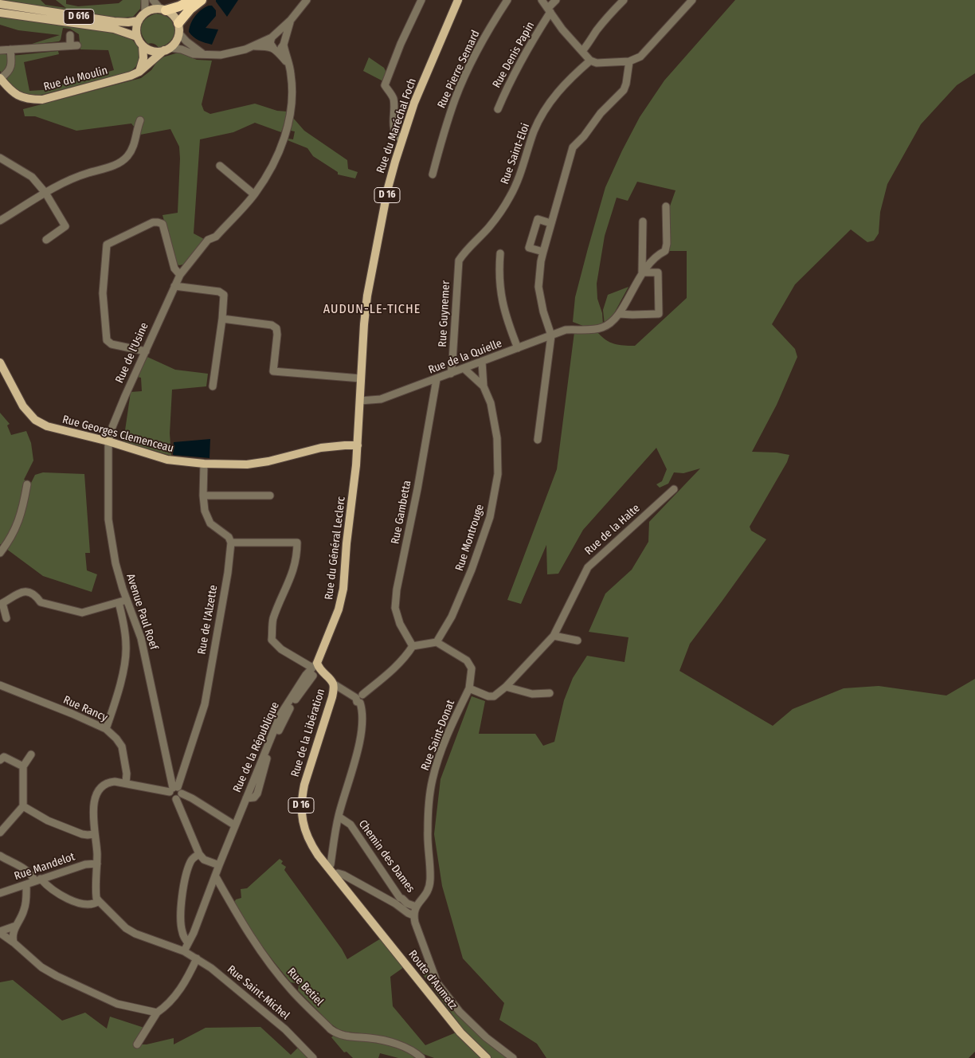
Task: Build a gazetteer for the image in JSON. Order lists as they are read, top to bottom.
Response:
{
  "streets": {
    "main road": [
      "D 616",
      "Rue du Moulin",
      "Rue du Maréchal Foch",
      "D 16",
      "Rue Georges Clemenceau",
      "Rue du Général Leclerc",
      "Rue de la Libération",
      "Route d'Aumetz"
    ],
    "street": [
      "Rue Denis Papin",
      "Rue Pierre Semard",
      "Rue Saint-Eloi",
      "Rue Guynemer",
      "Rue de l'Usine",
      "Rue de la Quielle",
      "Rue Gambetta",
      "Rue de la Halte",
      "Rue Montrouge",
      "Avenue Paul Roef",
      "Rue de l'Alzette",
      "Rue Rancy",
      "Rue Saint-Donat",
      "Rue de la République",
      "Chemin des Dames",
      "Rue Mandelot",
      "Rue Betiel",
      "Rue Saint-Michel"
    ]
  },
  "crossings": [
    ["D 616", "Rue du Moulin"],
    ["Rue du Maréchal Foch", "Rue de la Quielle"],
    ["Rue du Maréchal Foch", "Rue du Général Leclerc"],
    ["Rue Saint-Eloi", "Rue Guynemer"],
    ["Rue Guynemer", "Rue de la Quielle"],
    ["Rue de l'Usine", "Rue Georges Clemenceau"],
    ["Rue de l'Usine", "Avenue Paul Roef"],
    ["Rue de la Quielle", "Rue Gambetta"],
    ["Rue de la Quielle", "Rue Montrouge"],
    ["Rue Georges Clemenceau", "Rue du Général Leclerc"],
    ["Rue Georges Clemenceau", "Avenue Paul Roef"],
    ["Rue de la Halte", "Rue Saint-Donat"],
    ["Rue du Général Leclerc", "Rue de la République"],
    ["Avenue Paul Roef", "Rue de l'Alzette"],
    ["Rue de la Libération", "Route d'Aumetz"],
    ["Rue Saint-Donat", "Chemin des Dames"]
  ],
  "districts": ["AUDUN-LE-TICHE"]
}
